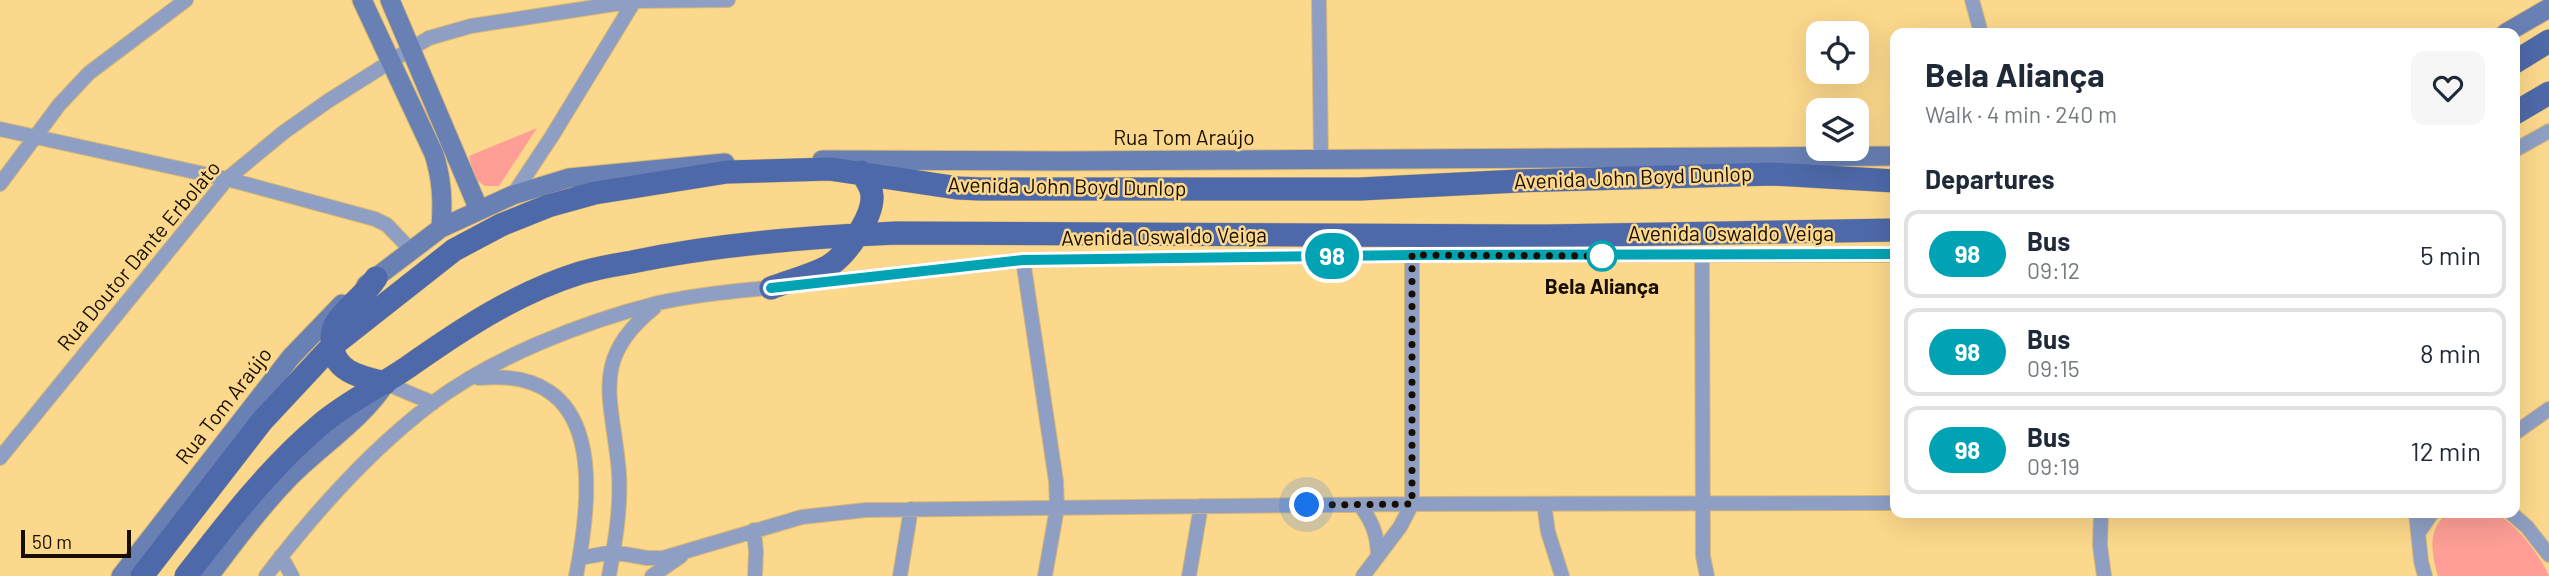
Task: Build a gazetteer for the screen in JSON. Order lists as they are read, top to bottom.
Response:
{
  "streets": {
    "main road": ["Rua Tom Araújo", "Avenida John Boyd Dunlop"],
    "street": ["Avenida Oswaldo Veiga", "Rua Doutor Dante Erbolato"]
  },
  "crossings": [
    ["Rua Tom Araújo", "Avenida John Boyd Dunlop"]
  ],
  "places": ["Bela Aliança"],
  "lines": ["bus line 98"],
  "scale_bar": "50 m",
  "page": {
    "on_map": "98",
    "heading": [
      ["Bela Aliança", "Walk · 4 min · 240 m"],
      "Departures"
    ],
    "list": [
      {
        "mark": "98",
        "name": "Bus",
        "note": "09:12",
        "value": "5 min"
      },
      {
        "mark": "98",
        "name": "Bus",
        "note": "09:15",
        "value": "8 min"
      },
      {
        "mark": "98",
        "name": "Bus",
        "note": "09:19",
        "value": "12 min"
      }
    ],
    "scale": "50 m"
  }
}
